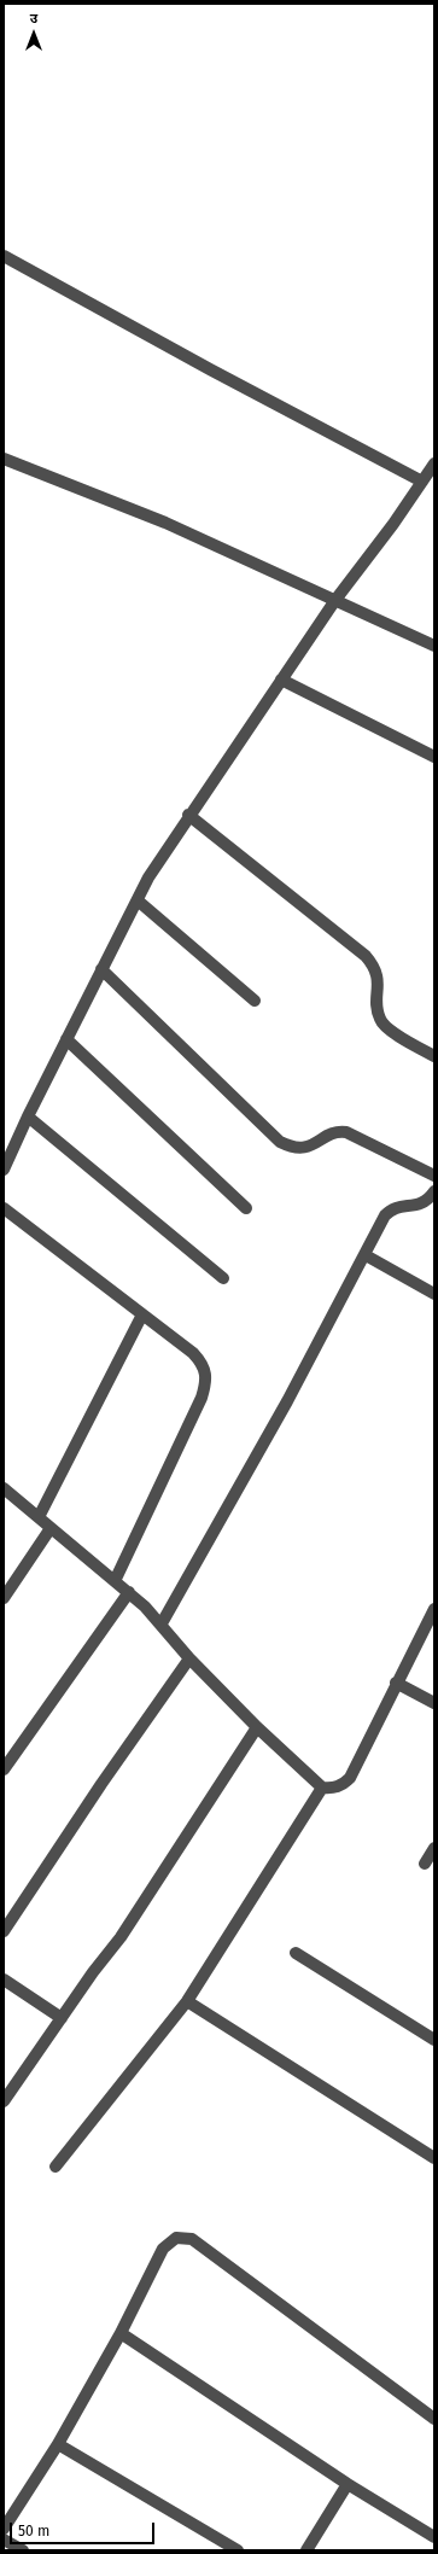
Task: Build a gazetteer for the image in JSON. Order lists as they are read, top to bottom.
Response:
{
  "scale_bar": "50 m",
  "north": "top"
}
